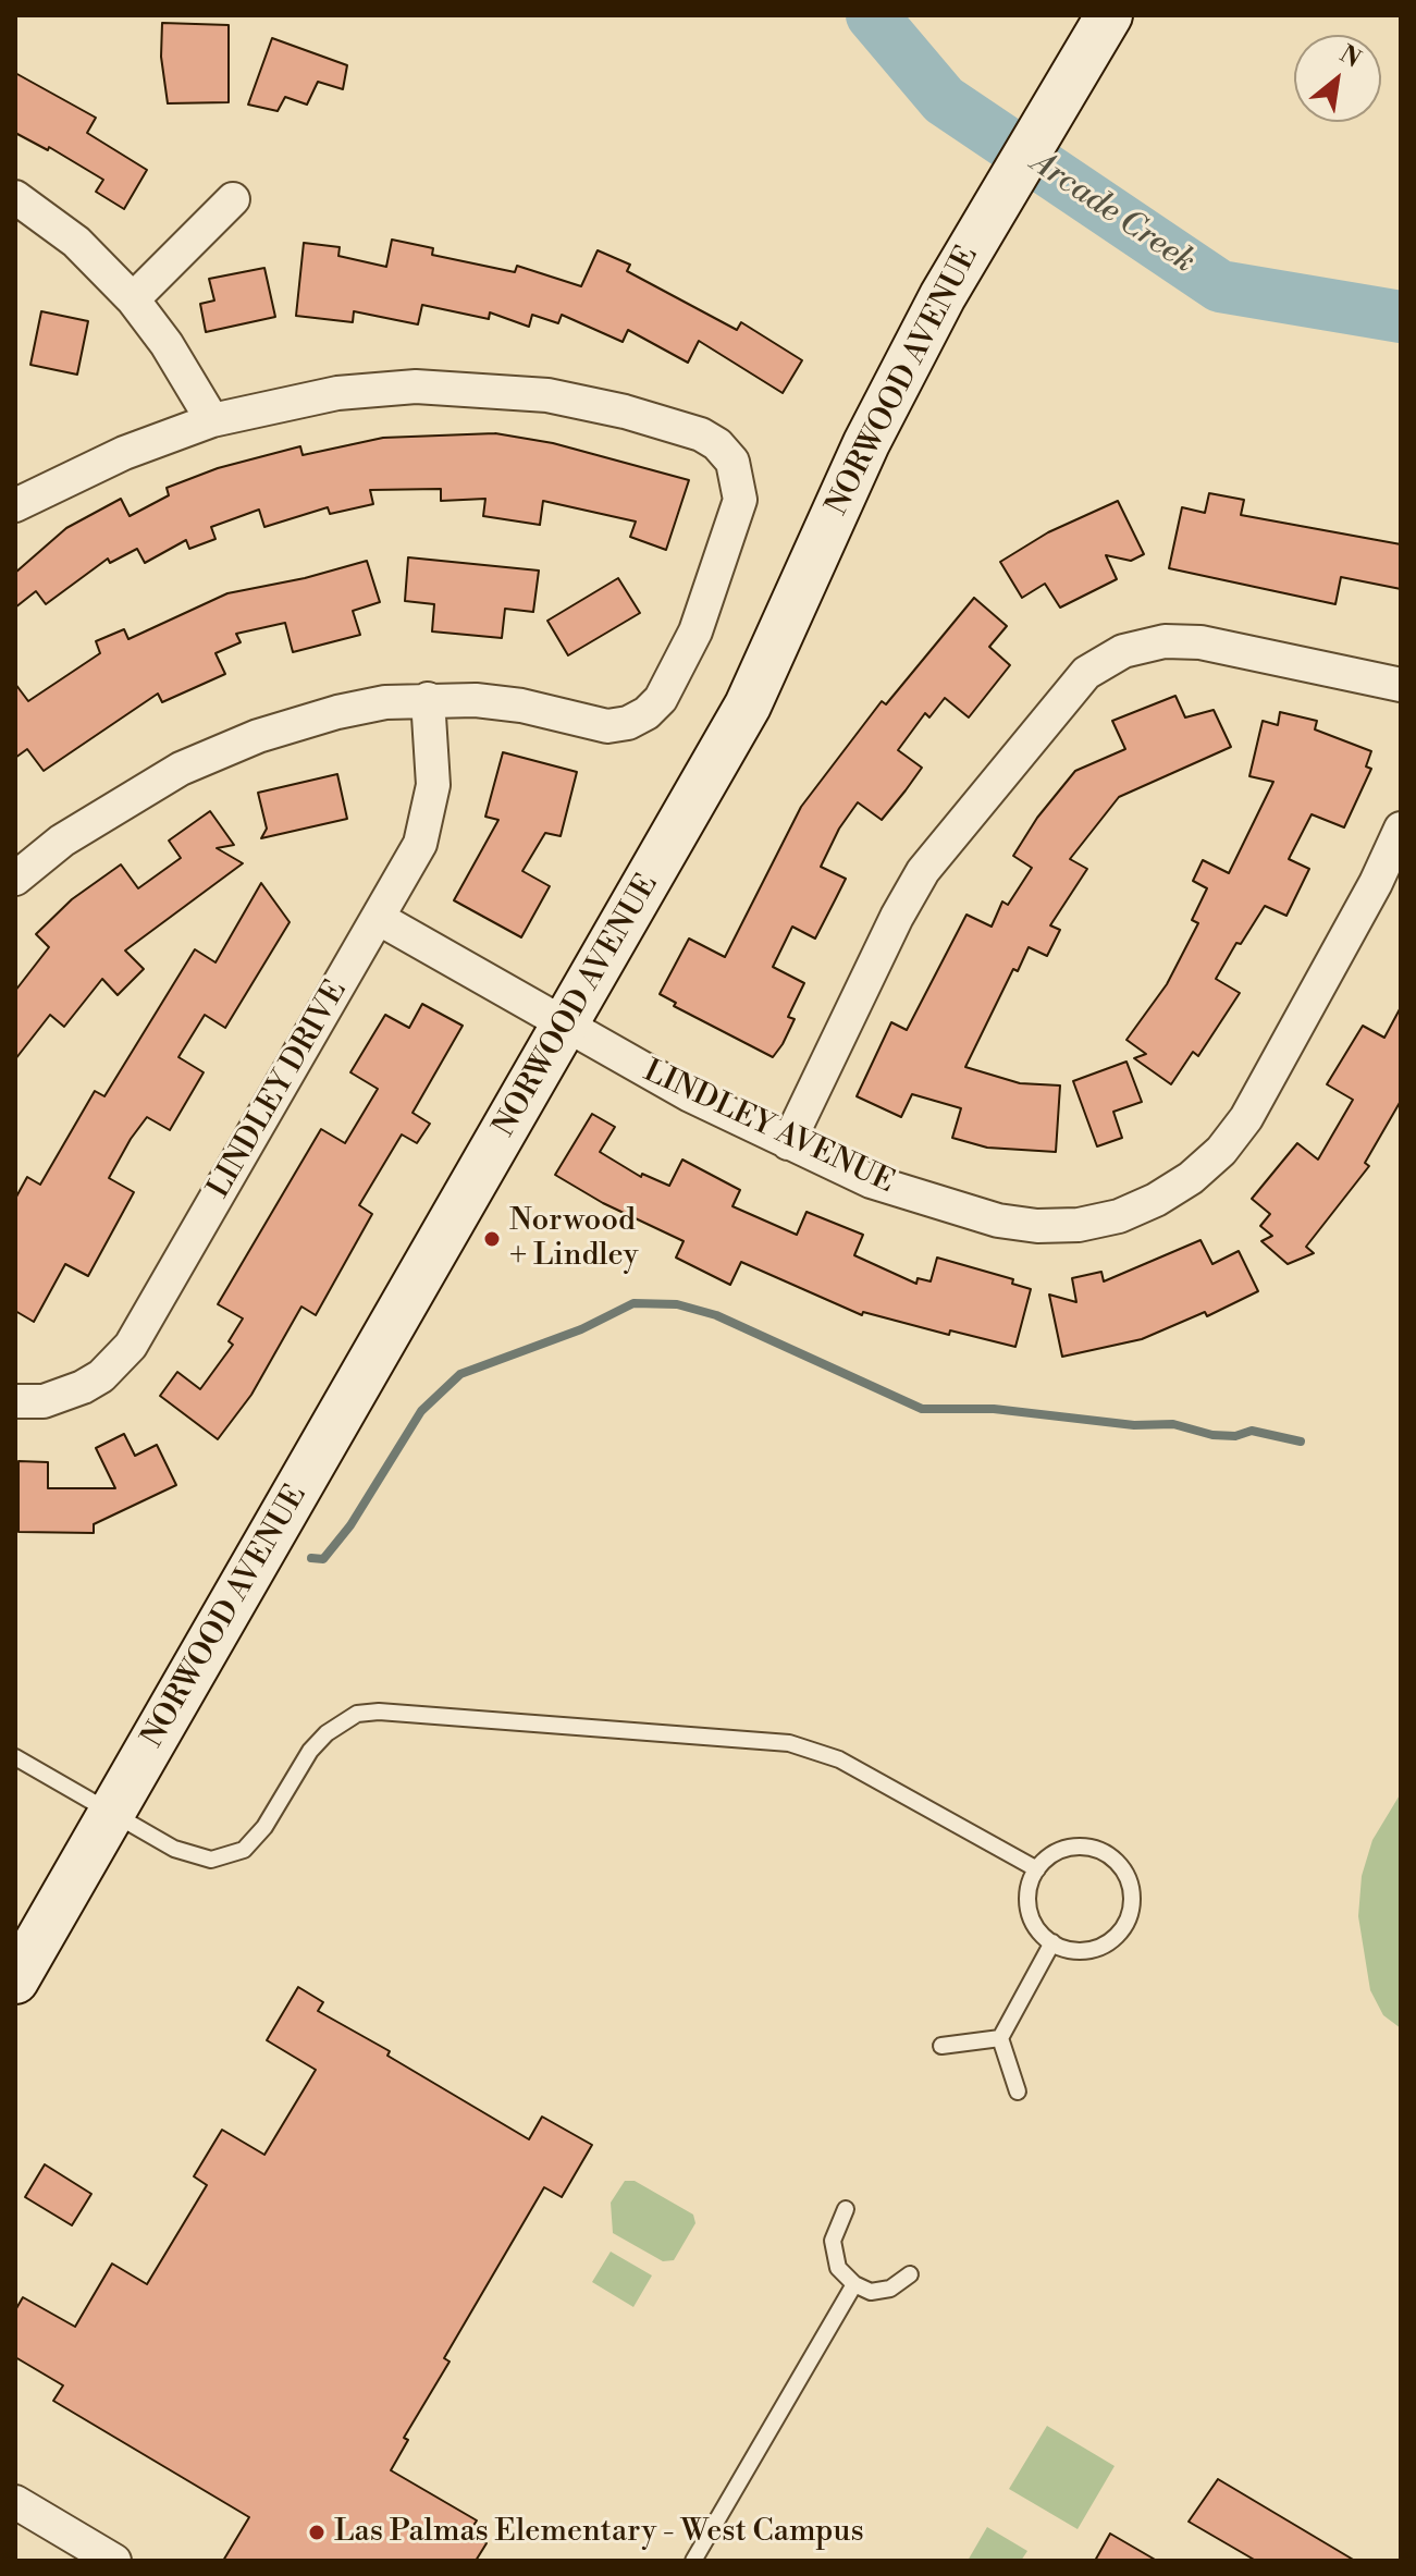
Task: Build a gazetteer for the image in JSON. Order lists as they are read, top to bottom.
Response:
{
  "streets": {
    "main road": ["NORWOOD AVENUE"],
    "street": ["LINDLEY DRIVE", "LINDLEY AVENUE"]
  },
  "crossings": [
    ["NORWOOD AVENUE", "LINDLEY AVENUE"],
    ["LINDLEY DRIVE", "LINDLEY AVENUE"]
  ],
  "water": ["Arcade Creek"],
  "places": ["Norwood + Lindley", "Las Palmas Elementary - West Campus"],
  "north": "top right"
}
